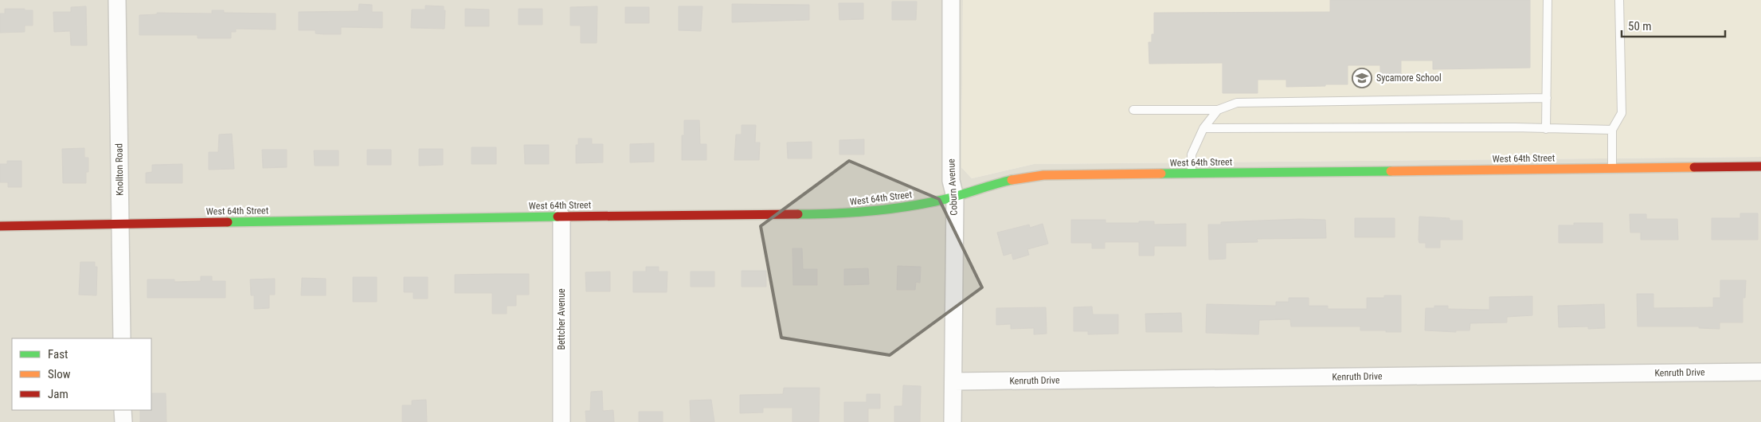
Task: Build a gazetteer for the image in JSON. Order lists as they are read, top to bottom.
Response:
{
  "streets": {
    "street": [
      "West 64th Street",
      "Knollton Road",
      "Coburn Avenue",
      "Bettcher Avenue",
      "Kenruth Drive"
    ]
  },
  "crossings": [
    ["West 64th Street", "Knollton Road"],
    ["West 64th Street", "Coburn Avenue"],
    ["West 64th Street", "Bettcher Avenue"],
    ["Coburn Avenue", "Kenruth Drive"]
  ],
  "places": {
    "school or university": ["Sycamore School"]
  },
  "legend": ["Fast", "Slow", "Jam"],
  "scale_bar": "50 m"
}
